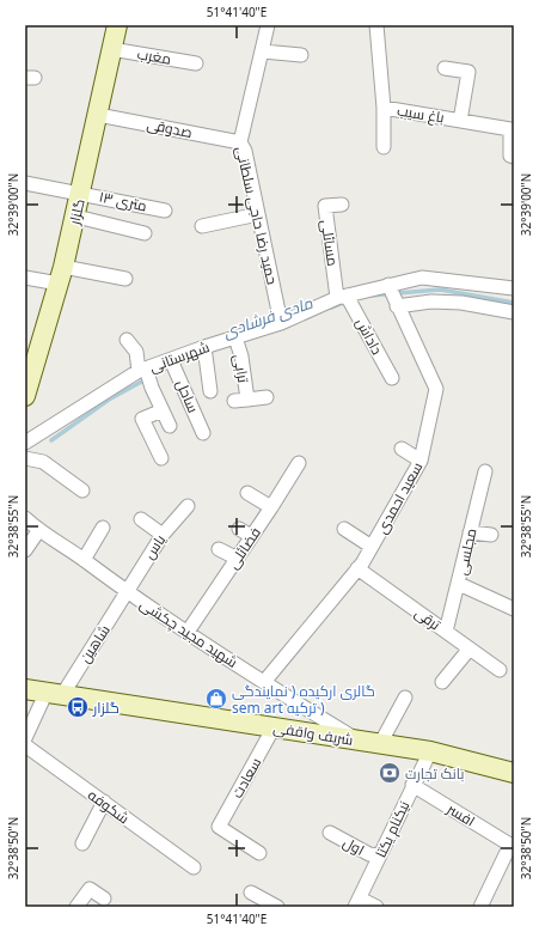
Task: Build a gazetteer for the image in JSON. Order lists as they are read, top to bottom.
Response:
{
  "streets": {
    "main road": ["گلزار", "شریف واقفی"],
    "street": [
      "مغرب",
      "باغ سیب",
      "صدوقی",
      "۱۳ متری",
      "حمید رضا حاجی سلطانی",
      "مسائلی",
      "داداش",
      "شهرستانی",
      "ترابی",
      "ساحل",
      "سعید احمدی",
      "یاس",
      "فضائلی",
      "مجلسی",
      "ترقی",
      "شهید مجید چکشی",
      "شاهین",
      "سعادت",
      "شکوفه",
      "افسر",
      "نیکنام یکتا",
      "اول"
    ]
  },
  "crossings": [
    ["مغرب", "گلزار"],
    ["صدوقی", "گلزار"],
    ["صدوقی", "حمید رضا حاجی سلطانی"],
    ["۱۳ متری", "گلزار"],
    ["حمید رضا حاجی سلطانی", "شهرستانی"],
    ["مسائلی", "داداش"],
    ["مسائلی", "شهرستانی"],
    ["داداش", "شهرستانی"],
    ["شهرستانی", "ترابی"],
    ["شهرستانی", "ساحل"],
    ["شهرستانی", "سعید احمدی"],
    ["سعید احمدی", "ترقی"],
    ["سعید احمدی", "شهید مجید چکشی"],
    ["یاس", "شهید مجید چکشی"],
    ["یاس", "شاهین"],
    ["فضائلی", "شهید مجید چکشی"],
    ["مجلسی", "ترقی"],
    ["شهید مجید چکشی", "شاهین"],
    ["شهید مجید چکشی", "شریف واقفی"],
    ["شاهین", "شریف واقفی"],
    ["شریف واقفی", "سعادت"],
    ["شریف واقفی", "نیکنام یکتا"],
    ["افسر", "نیکنام یکتا"],
    ["نیکنام یکتا", "اول"]
  ],
  "water": ["مادی فرشادی"],
  "places": {
    "shop": ["گالری ارکیده ( نمایندگی sem art ترکیه )"],
    "bus stop": ["گلزار"],
    "bank": ["بانک تجارت"]
  },
  "coordinates": [
    "51°41'40\"E",
    "32°39'00\"N",
    "32°38'55\"N",
    "32°38'50\"N"
  ]
}
